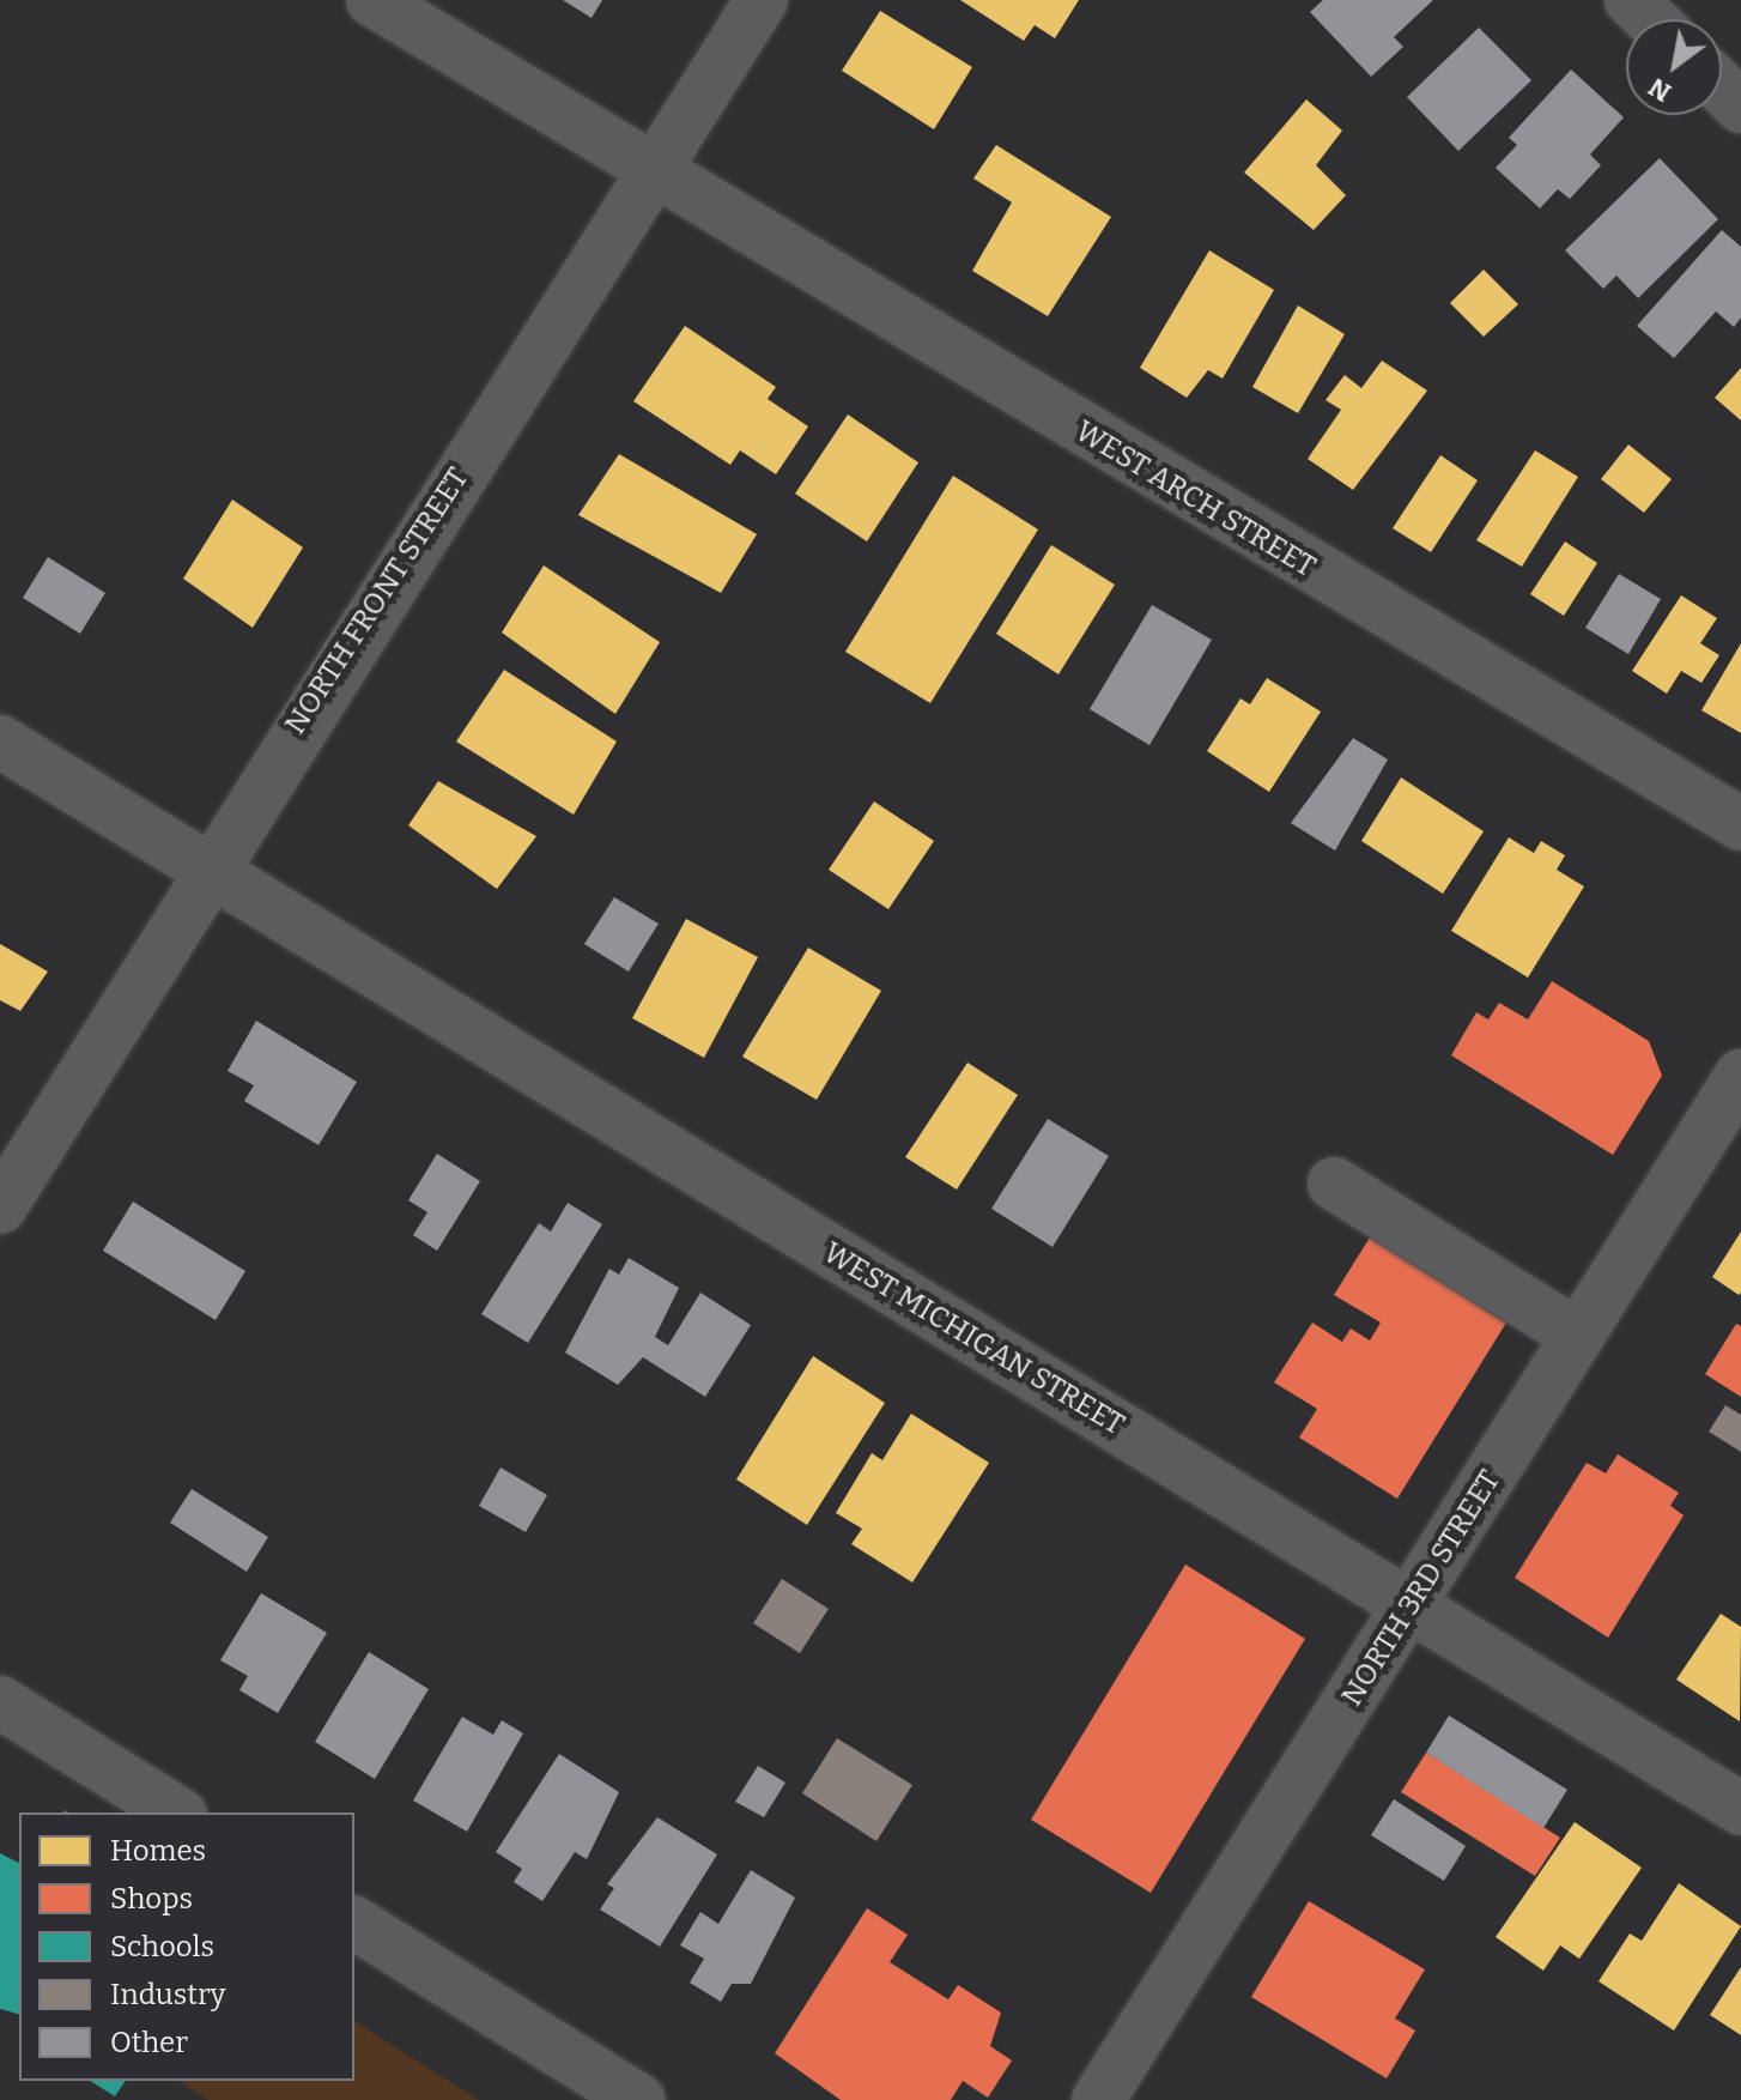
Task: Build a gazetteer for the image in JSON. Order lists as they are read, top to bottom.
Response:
{
  "streets": {
    "street": [
      "WEST ARCH STREET",
      "NORTH FRONT STREET",
      "WEST MICHIGAN STREET",
      "NORTH 3RD STREET"
    ]
  },
  "crossings": [
    ["WEST ARCH STREET", "NORTH FRONT STREET"],
    ["NORTH FRONT STREET", "WEST MICHIGAN STREET"],
    ["WEST MICHIGAN STREET", "NORTH 3RD STREET"]
  ],
  "legend": [
    "Homes",
    "Shops",
    "Schools",
    "Industry",
    "Other"
  ],
  "north": "bottom left"
}
